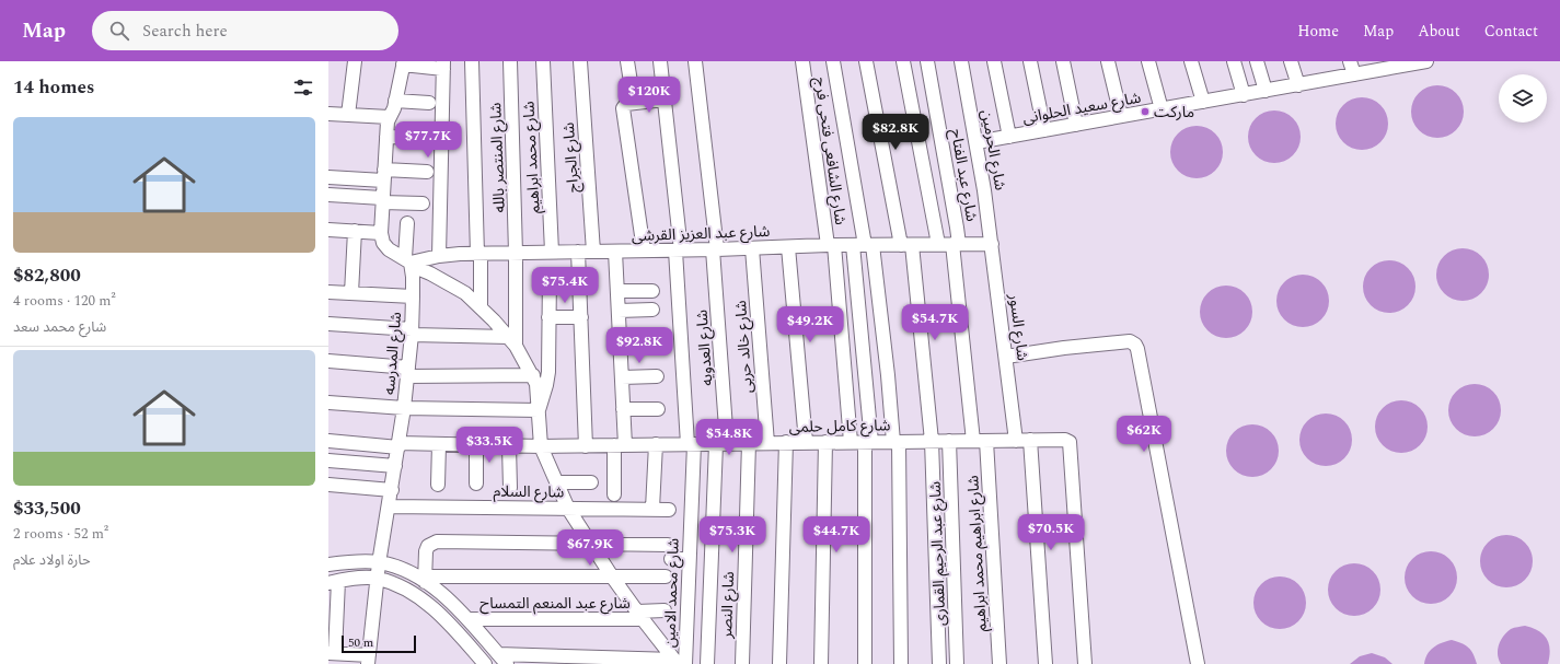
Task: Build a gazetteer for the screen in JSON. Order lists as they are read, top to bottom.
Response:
{
  "streets": {
    "street": [
      "شارع سعيد الحلوانى",
      "شارع الحرمين",
      "شارع الشافعى فتحى فرج",
      "شارع المنتصر بالله",
      "شارع محمد ابراهيم",
      "شارع الجراج",
      "شارع عبد الفتاح",
      "شارع عبد العزيز القرشى",
      "شارع السور",
      "شارع خالد حربى",
      "شارع العدويه",
      "شارع المدرسه",
      "شارع كامل حلمى",
      "شارع السلام",
      "شارع عبد الرحيم القمارى",
      "شارع ابراهيم محمد ابراهيم",
      "شارع محمد الامين",
      "شارع عبد المنعم التمساح",
      "شارع النصر"
    ]
  },
  "crossings": [
    ["شارع سعيد الحلوانى", "شارع الحرمين"],
    ["شارع الحرمين", "شارع عبد العزيز القرشى"],
    ["شارع الحرمين", "شارع السور"],
    ["شارع الشافعى فتحى فرج", "شارع عبد العزيز القرشى"],
    ["شارع الشافعى فتحى فرج", "شارع كامل حلمى"],
    ["شارع المنتصر بالله", "شارع عبد العزيز القرشى"],
    ["شارع محمد ابراهيم", "شارع عبد العزيز القرشى"],
    ["شارع الجراج", "شارع عبد العزيز القرشى"],
    ["شارع عبد الفتاح", "شارع عبد العزيز القرشى"],
    ["شارع عبد الفتاح", "شارع كامل حلمى"],
    ["شارع عبد الفتاح", "شارع ابراهيم محمد ابراهيم"],
    ["شارع عبد العزيز القرشى", "شارع السور"],
    ["شارع عبد العزيز القرشى", "شارع خالد حربى"],
    ["شارع عبد العزيز القرشى", "شارع العدويه"],
    ["شارع عبد العزيز القرشى", "شارع المدرسه"],
    ["شارع عبد العزيز القرشى", "شارع محمد الامين"],
    ["شارع السور", "شارع كامل حلمى"],
    ["شارع خالد حربى", "شارع كامل حلمى"],
    ["شارع العدويه", "شارع كامل حلمى"],
    ["شارع المدرسه", "شارع كامل حلمى"],
    ["شارع المدرسه", "شارع السلام"],
    ["شارع كامل حلمى", "شارع عبد الرحيم القمارى"],
    ["شارع كامل حلمى", "شارع ابراهيم محمد ابراهيم"],
    ["شارع كامل حلمى", "شارع محمد الامين"],
    ["شارع كامل حلمى", "شارع النصر"]
  ],
  "places": ["ماركت"],
  "scale_bar": "50 m",
  "page": {
    "header": "Map",
    "search": "Search here",
    "nav": [
      "Home",
      "Map",
      "About",
      "Contact"
    ],
    "heading": "14 homes",
    "price": [
      "$120K",
      "$82.8K",
      "$77.7K",
      "$75.4K",
      "$54.7K",
      "$49.2K",
      "$92.8K",
      "$62K",
      "$54.8K",
      "$33.5K",
      "$70.5K",
      "$75.3K",
      "$44.7K",
      "$67.9K"
    ],
    "list": [
      {
        "name": "$82,800",
        "note": "4 rooms · 120 m² · شارع محمد سعد"
      },
      {
        "name": "$33,500",
        "note": "2 rooms · 52 m² · حارة اولاد علام"
      }
    ],
    "scale": "50 m"
  }
}
